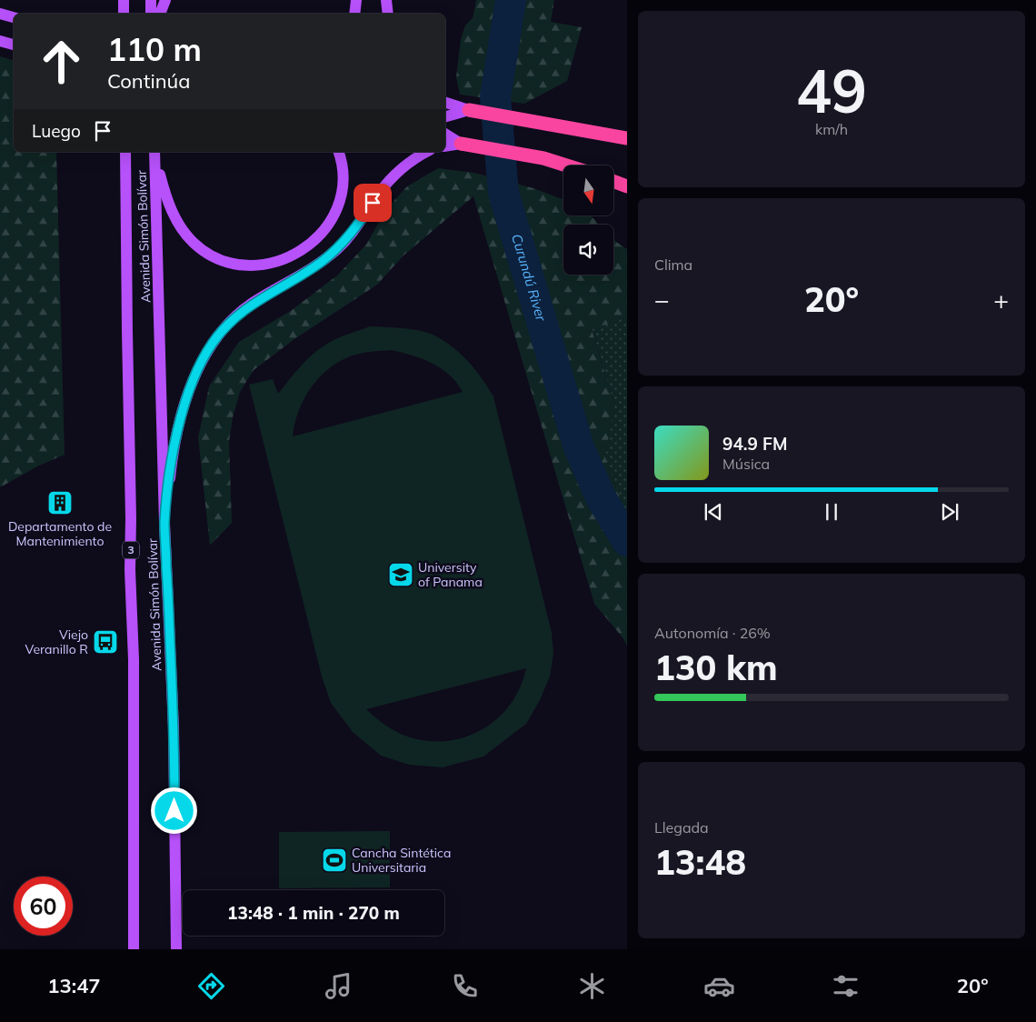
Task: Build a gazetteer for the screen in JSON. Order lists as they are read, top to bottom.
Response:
{
  "streets": {
    "main road": ["Avenida Simón Bolívar", "3"]
  },
  "water": ["Curundú River"],
  "places": {
    "building": ["Departamento de Mantenimiento"],
    "school or university": ["University of Panama"],
    "bus stop": ["Viejo Veranillo R"],
    "sports": ["Cancha Sintética Universitaria"]
  },
  "north": "bottom",
  "page": {
    "tile": [
      ["49", "km/h"],
      "Clima",
      ["Autonomía · 26%", "130 km"],
      ["Llegada", "13:48"]
    ],
    "turn": ["110 m", "Continúa"],
    "then": "Luego",
    "heat": ["−", "20°", "+"],
    "song": ["94.9 FM", "Música"],
    "limit": "60",
    "trip": "13:48 · 1 min · 270 m",
    "tabs": ["13:47", "20°"]
  }
}
